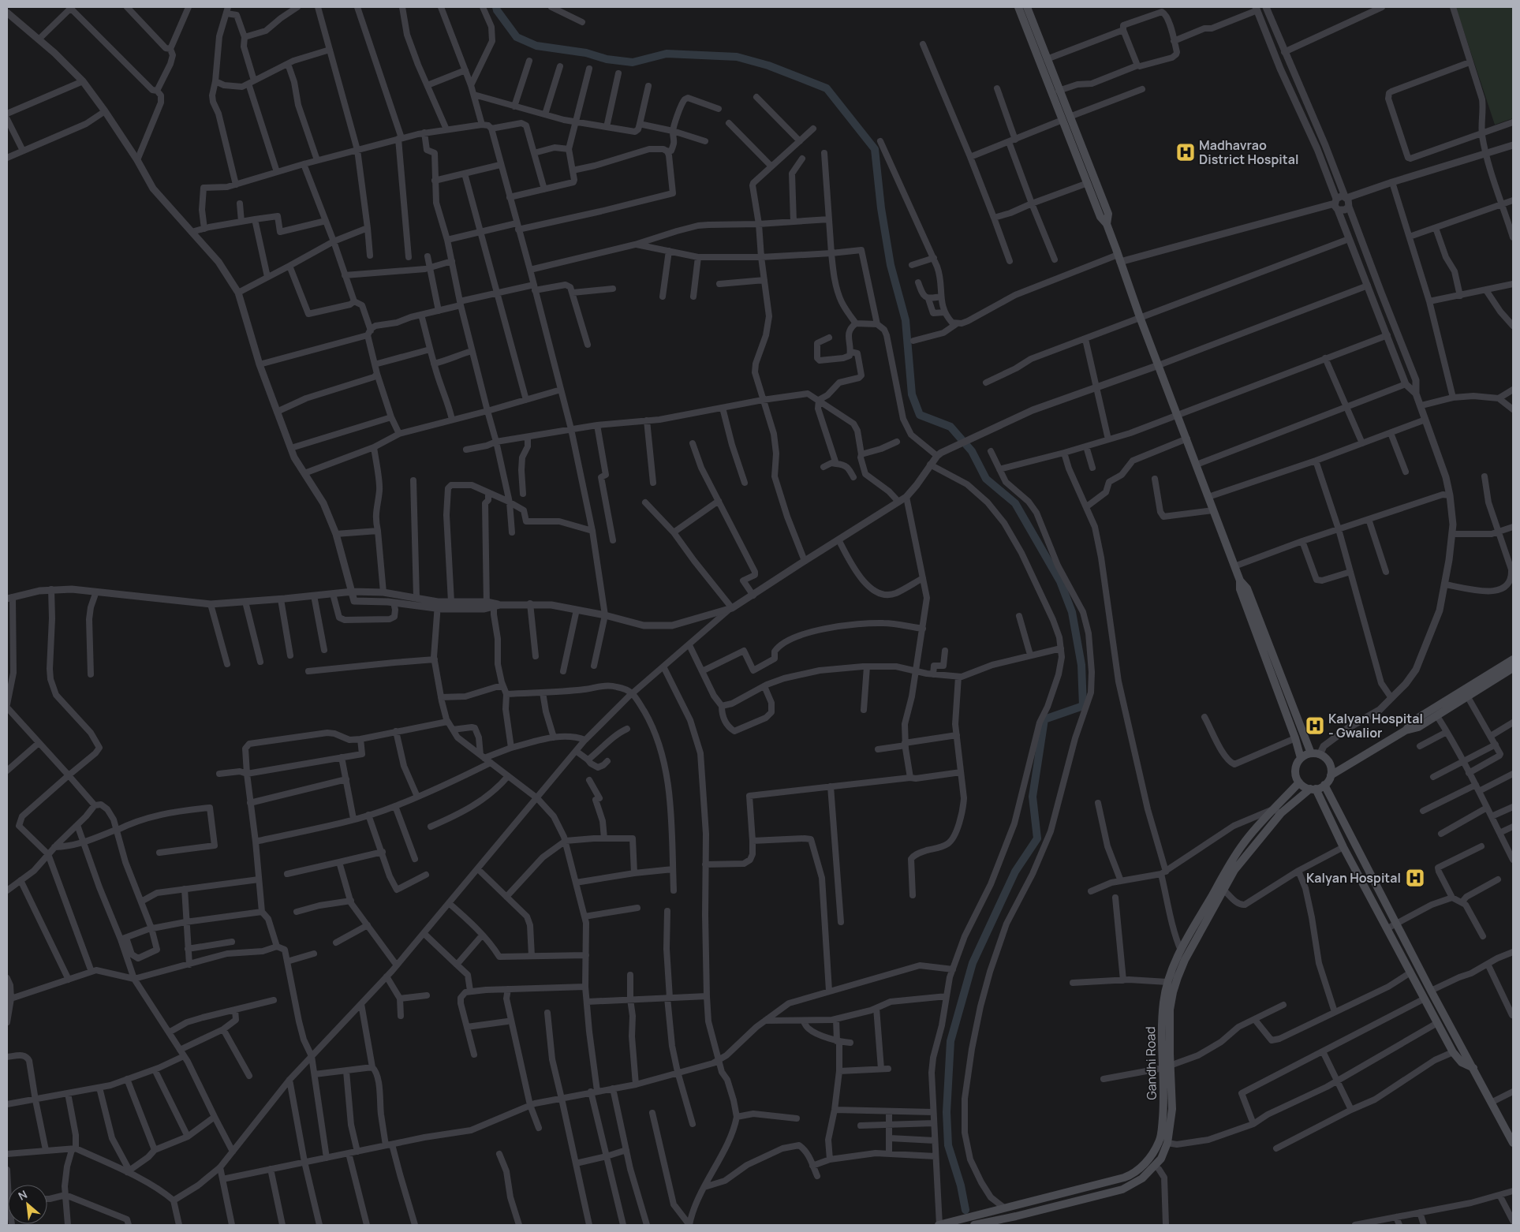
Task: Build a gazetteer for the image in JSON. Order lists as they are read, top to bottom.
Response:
{
  "streets": {
    "main road": ["Gandhi Road"]
  },
  "places": {
    "hospital": ["Madhavrao District Hospital", "Kalyan Hospital - Gwalior", "Kalyan Hospital"]
  },
  "north": "top left"
}
